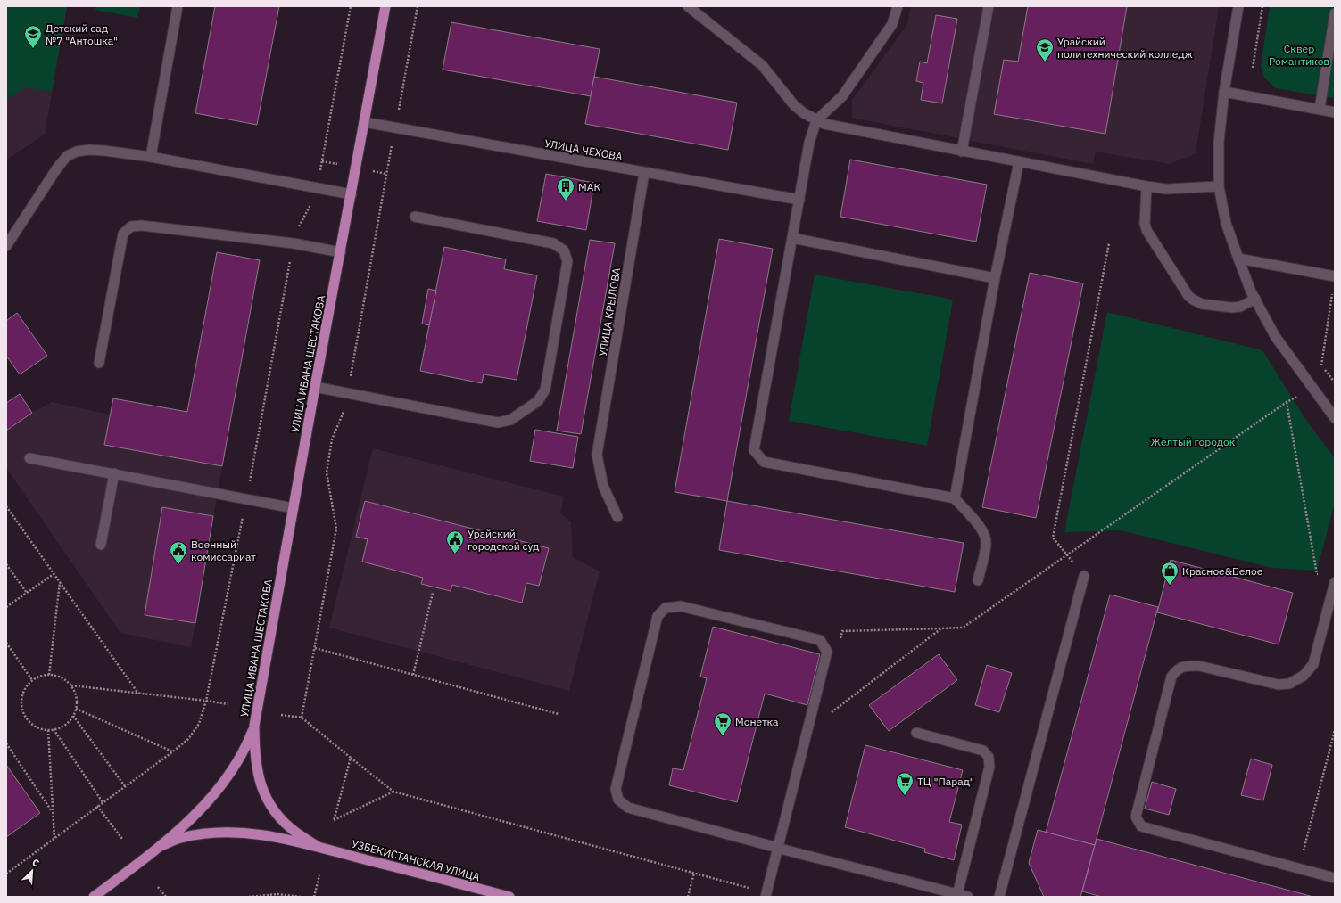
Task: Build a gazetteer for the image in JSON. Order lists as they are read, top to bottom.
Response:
{
  "streets": {
    "main road": ["УЛИЦА ИВАНА ШЕСТАКОВА", "УЗБЕКИСТАНСКАЯ УЛИЦА"],
    "street": ["УЛИЦА ЧЕХОВА", "УЛИЦА КРЫЛОВА"]
  },
  "crossings": [
    ["УЛИЦА ЧЕХОВА", "УЛИЦА КРЫЛОВА"],
    ["УЛИЦА ЧЕХОВА", "УЛИЦА ИВАНА ШЕСТАКОВА"]
  ],
  "parks": ["Сквер Романтиков", "Желтый городок"],
  "places": {
    "school or university": ["Детский сад №7 \"Антошка\"", "Урайский политехнический колледж"],
    "building": ["МАК"],
    "public building": ["Урайский городской суд", "Военный комиссариат"],
    "shop": ["Красное&Белое"],
    "supermarket": ["Монетка", "ТЦ \"Парад\""]
  },
  "north": "top right"
}
